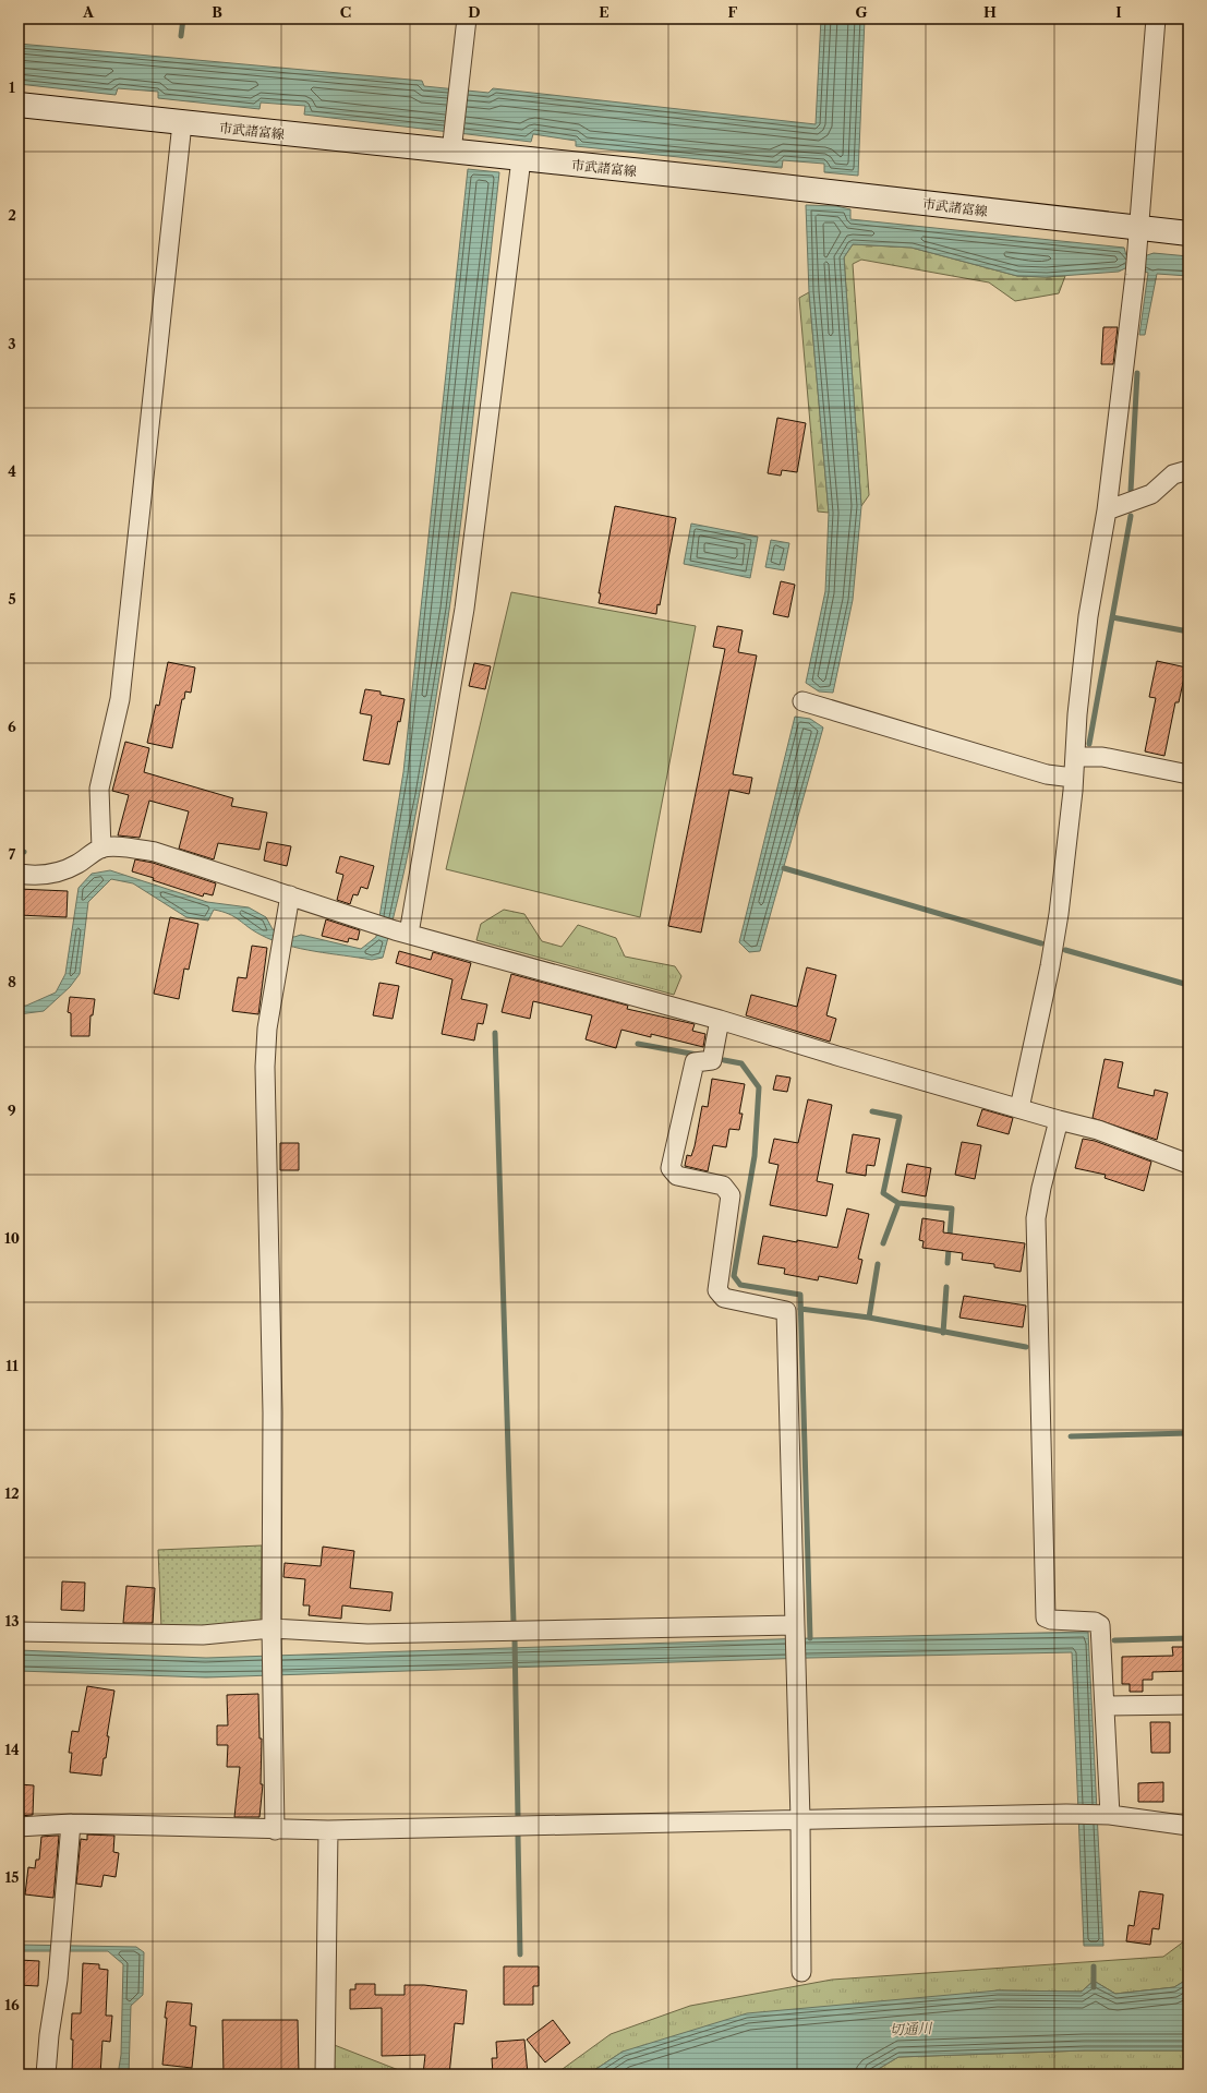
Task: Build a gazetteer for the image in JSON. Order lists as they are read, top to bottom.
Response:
{
  "streets": {
    "main road": ["市武諸富線"]
  },
  "water": ["切通川"],
  "grid": {
    "columns": [
      "A",
      "B",
      "C",
      "D",
      "E",
      "F",
      "G",
      "H",
      "I"
    ],
    "rows": [
      "1",
      "2",
      "3",
      "4",
      "5",
      "6",
      "7",
      "8",
      "9",
      "10",
      "11",
      "12",
      "13",
      "14",
      "15",
      "16"
    ]
  }
}
